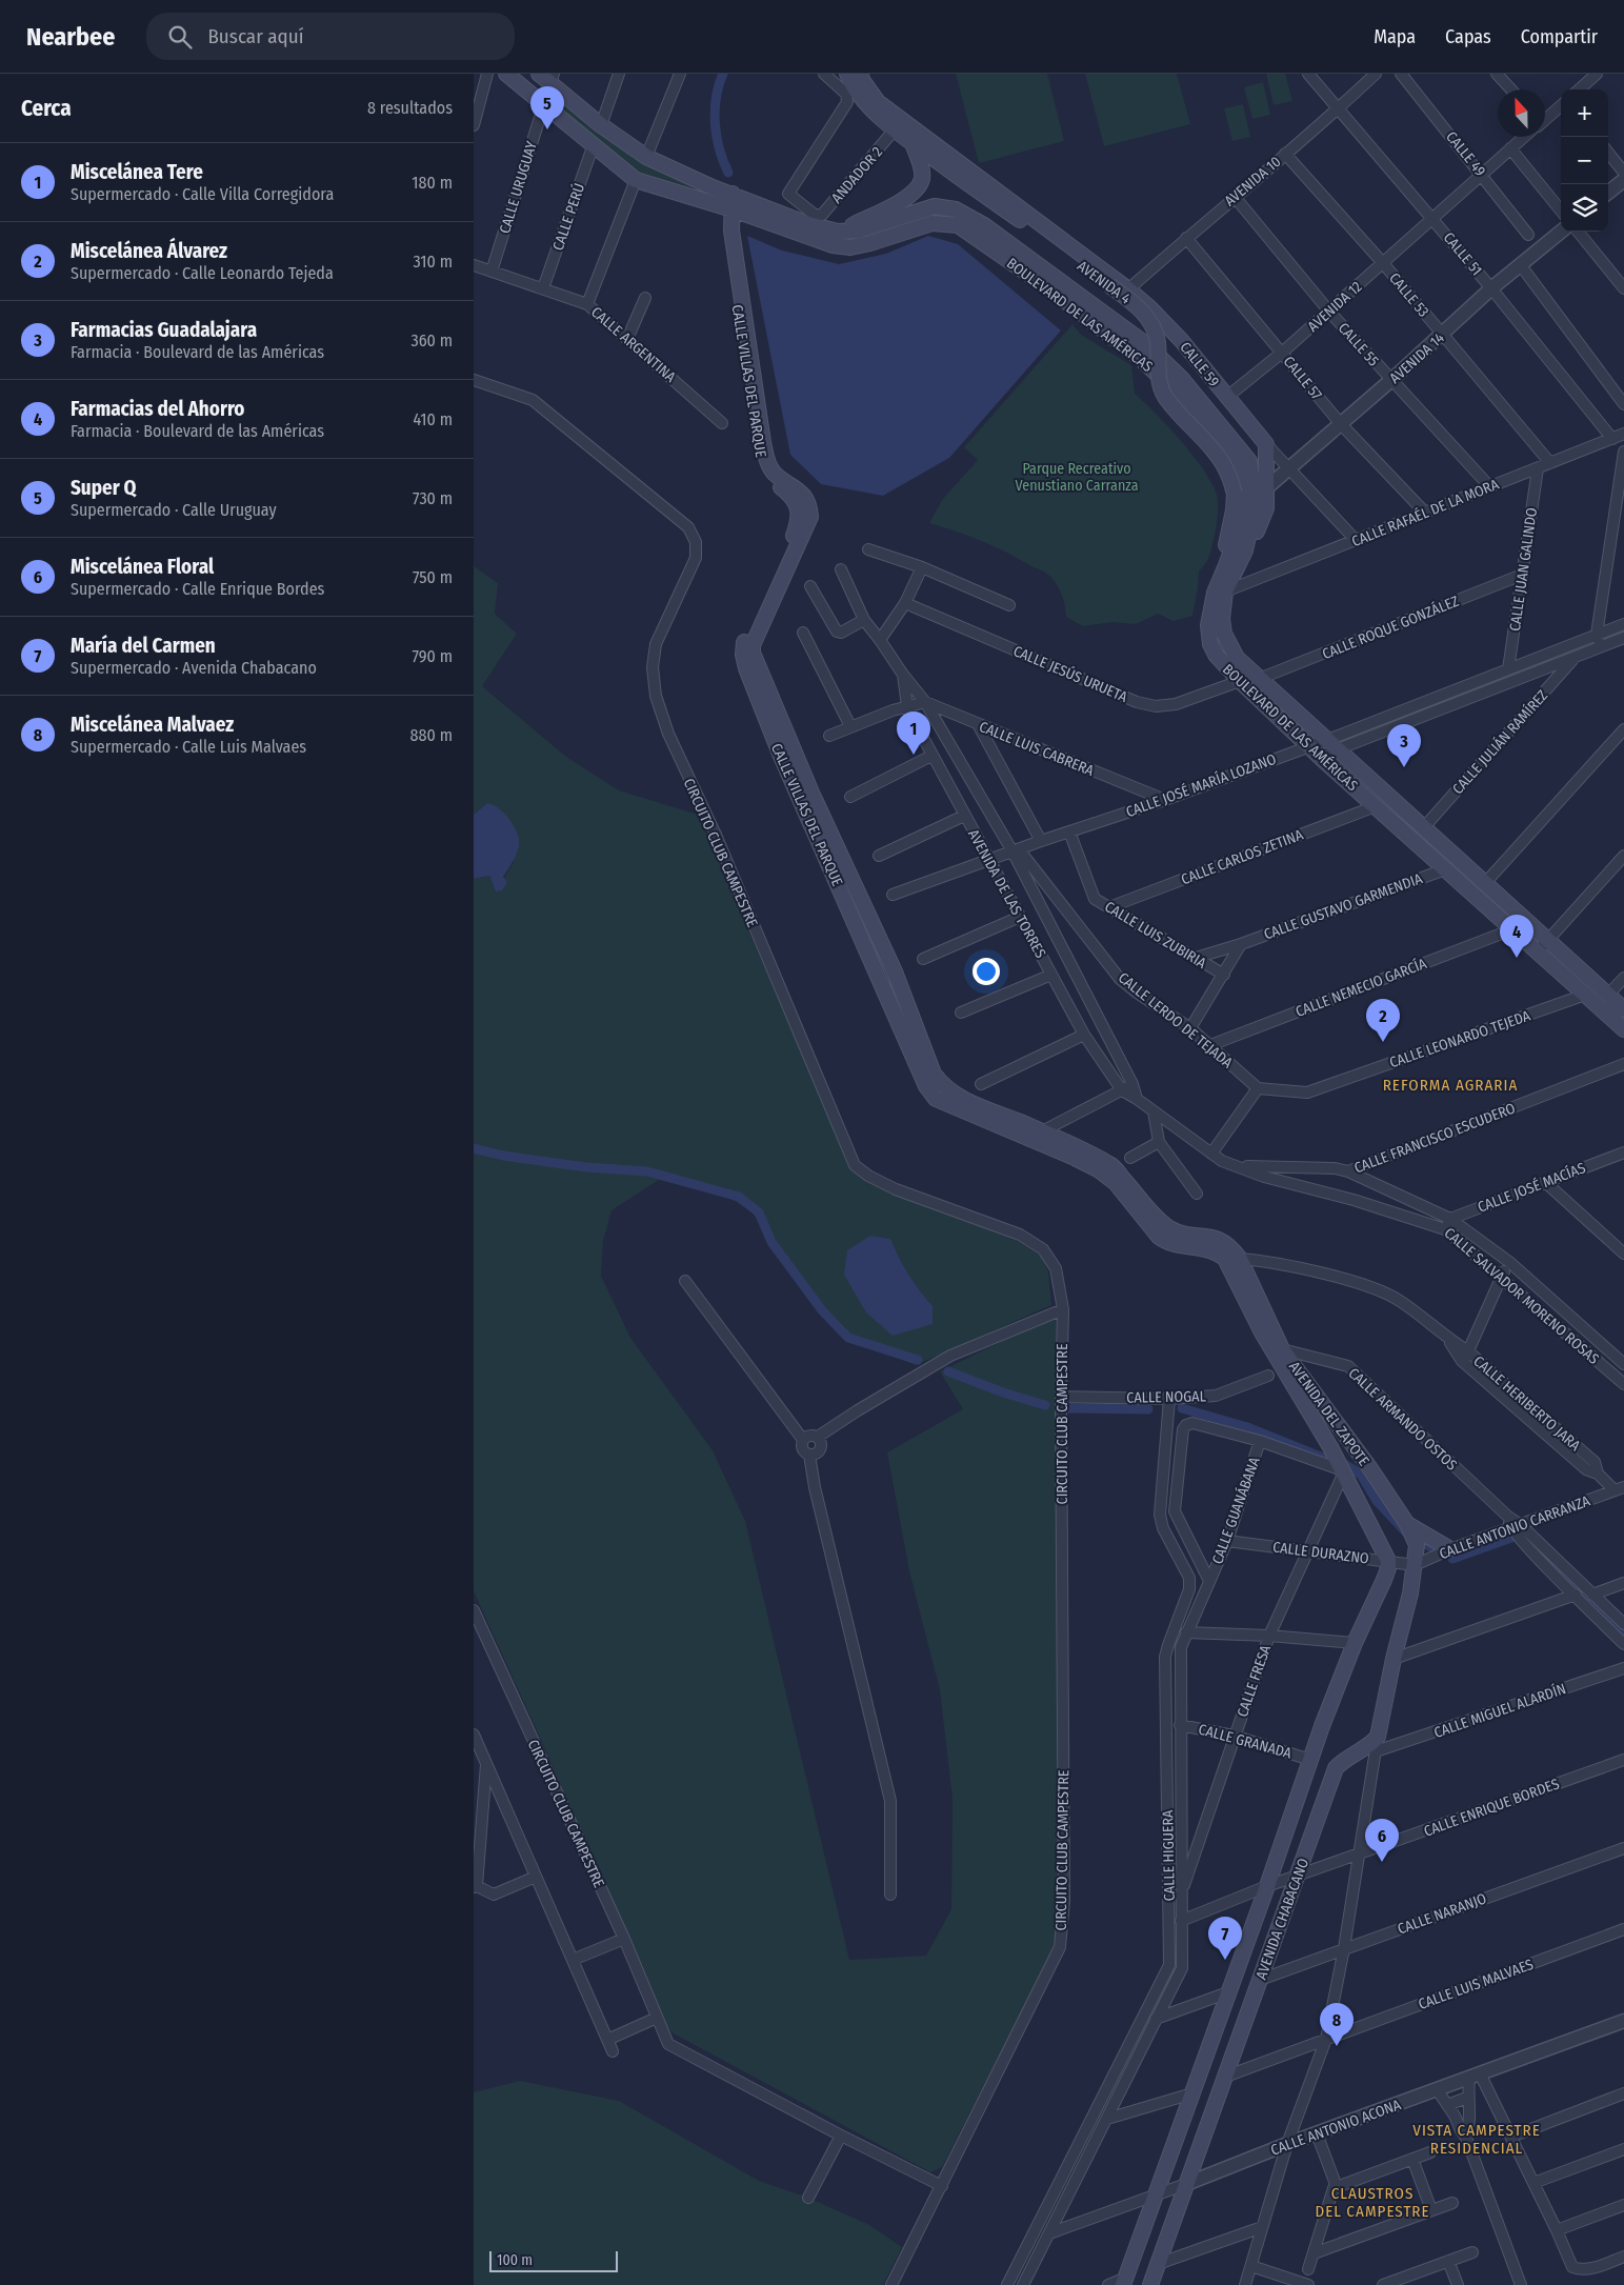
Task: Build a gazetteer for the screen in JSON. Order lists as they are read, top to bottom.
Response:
{
  "streets": {
    "main road": [
      "AVENIDA 4",
      "BOULEVARD DE LAS AMÉRICAS",
      "CALLE 59",
      "CALLE VILLAS DEL PARQUE",
      "AVENIDA DEL ZAPOTE",
      "AVENIDA CHABACANO"
    ],
    "street": [
      "CALLE 49",
      "ANDADOR 2",
      "AVENIDA 10",
      "CALLE URUGUAY",
      "CALLE PERÚ",
      "CALLE 51",
      "CALLE 53",
      "AVENIDA 12",
      "CALLE ARGENTINA",
      "CALLE 55",
      "AVENIDA 14",
      "CALLE 57",
      "CALLE RAFAÉL DE LA MORA",
      "CALLE JUAN GALINDO",
      "CALLE ROQUE GONZÁLEZ",
      "CALLE JESÚS URUETA",
      "CALLE JULIÁN RAMÍREZ",
      "CALLE LUIS CABRERA",
      "CALLE JOSÉ MARÍA LOZANO",
      "CIRCUITO CLUB CAMPESTRE",
      "CALLE CARLOS ZETINA",
      "AVENIDA DE LAS TORRES",
      "CALLE GUSTAVO GARMENDIA",
      "CALLE LUIS ZUBIRIA",
      "CALLE NEMECIO GARCÍA",
      "CALLE LERDO DE TEJADA",
      "CALLE LEONARDO TEJEDA",
      "CALLE FRANCISCO ESCUDERO",
      "CALLE JOSÉ MACÍAS",
      "CALLE SALVADOR MORENO ROSAS",
      "CALLE NOGAL",
      "CALLE HERIBERTO JARA",
      "CALLE ARMANDO OSTOS",
      "CALLE GUANÁBANA",
      "CALLE ANTONIO CARRANZA",
      "CALLE DURAZNO",
      "CALLE FRESA",
      "CALLE MIGUEL ALARDÍN",
      "CALLE GRANADA",
      "CALLE ENRIQUE BORDES",
      "CALLE HIGUERA",
      "CALLE NARANJO",
      "CALLE LUIS MALVAES",
      "CALLE ANTONIO ACONA"
    ]
  },
  "crossings": [
    ["CALLE 49", "AVENIDA 12"],
    ["ANDADOR 2", "AVENIDA 4"],
    ["AVENIDA 10", "CALLE 51"],
    ["AVENIDA 10", "AVENIDA 4"],
    ["AVENIDA 10", "CALLE 53"],
    ["AVENIDA 10", "CALLE 55"],
    ["AVENIDA 10", "CALLE 59"],
    ["AVENIDA 10", "CALLE 57"],
    ["CALLE URUGUAY", "BOULEVARD DE LAS AMÉRICAS"],
    ["CALLE URUGUAY", "CALLE ARGENTINA"],
    ["CALLE PERÚ", "BOULEVARD DE LAS AMÉRICAS"],
    ["CALLE PERÚ", "CALLE ARGENTINA"],
    ["CALLE 51", "AVENIDA 12"],
    ["CALLE 51", "AVENIDA 14"],
    ["CALLE 51", "CALLE RAFAÉL DE LA MORA"],
    ["AVENIDA 4", "BOULEVARD DE LAS AMÉRICAS"],
    ["AVENIDA 4", "CALLE 59"],
    ["CALLE 53", "AVENIDA 12"],
    ["CALLE 53", "AVENIDA 14"],
    ["CALLE 53", "CALLE RAFAÉL DE LA MORA"],
    ["AVENIDA 12", "CALLE 55"],
    ["AVENIDA 12", "CALLE 59"],
    ["AVENIDA 12", "CALLE 57"],
    ["BOULEVARD DE LAS AMÉRICAS", "CALLE VILLAS DEL PARQUE"],
    ["BOULEVARD DE LAS AMÉRICAS", "CALLE RAFAÉL DE LA MORA"],
    ["BOULEVARD DE LAS AMÉRICAS", "CALLE ROQUE GONZÁLEZ"],
    ["BOULEVARD DE LAS AMÉRICAS", "CALLE JESÚS URUETA"],
    ["BOULEVARD DE LAS AMÉRICAS", "CALLE JULIÁN RAMÍREZ"],
    ["BOULEVARD DE LAS AMÉRICAS", "CALLE JOSÉ MARÍA LOZANO"],
    ["BOULEVARD DE LAS AMÉRICAS", "CALLE CARLOS ZETINA"],
    ["BOULEVARD DE LAS AMÉRICAS", "CALLE GUSTAVO GARMENDIA"],
    ["BOULEVARD DE LAS AMÉRICAS", "CALLE NEMECIO GARCÍA"],
    ["BOULEVARD DE LAS AMÉRICAS", "CALLE LEONARDO TEJEDA"],
    ["CALLE 55", "AVENIDA 14"],
    ["CALLE 55", "CALLE RAFAÉL DE LA MORA"],
    ["AVENIDA 14", "CALLE 59"],
    ["AVENIDA 14", "CALLE 57"],
    ["CALLE 59", "CALLE RAFAÉL DE LA MORA"],
    ["CALLE 57", "CALLE RAFAÉL DE LA MORA"],
    ["CALLE VILLAS DEL PARQUE", "CALLE HERIBERTO JARA"],
    ["CALLE VILLAS DEL PARQUE", "AVENIDA DEL ZAPOTE"],
    ["CALLE RAFAÉL DE LA MORA", "CALLE JUAN GALINDO"],
    ["CALLE JUAN GALINDO", "CALLE ROQUE GONZÁLEZ"],
    ["CALLE JUAN GALINDO", "CALLE JOSÉ MARÍA LOZANO"],
    ["CALLE JULIÁN RAMÍREZ", "CALLE JOSÉ MARÍA LOZANO"],
    ["CALLE LUIS CABRERA", "CALLE JOSÉ MARÍA LOZANO"],
    ["CALLE LUIS CABRERA", "AVENIDA DE LAS TORRES"],
    ["CALLE JOSÉ MARÍA LOZANO", "AVENIDA DE LAS TORRES"],
    ["CALLE JOSÉ MARÍA LOZANO", "CALLE LUIS ZUBIRIA"],
    ["CALLE JOSÉ MARÍA LOZANO", "CALLE LERDO DE TEJADA"],
    ["CIRCUITO CLUB CAMPESTRE", "CALLE NOGAL"],
    ["CALLE CARLOS ZETINA", "CALLE LUIS ZUBIRIA"],
    ["AVENIDA DE LAS TORRES", "CALLE LERDO DE TEJADA"],
    ["AVENIDA DE LAS TORRES", "CALLE FRANCISCO ESCUDERO"],
    ["AVENIDA DE LAS TORRES", "CALLE SALVADOR MORENO ROSAS"],
    ["CALLE GUSTAVO GARMENDIA", "CALLE LUIS ZUBIRIA"],
    ["CALLE NEMECIO GARCÍA", "CALLE LERDO DE TEJADA"],
    ["CALLE LERDO DE TEJADA", "CALLE LEONARDO TEJEDA"],
    ["CALLE FRANCISCO ESCUDERO", "CALLE SALVADOR MORENO ROSAS"],
    ["CALLE JOSÉ MACÍAS", "CALLE SALVADOR MORENO ROSAS"],
    ["CALLE NOGAL", "AVENIDA DEL ZAPOTE"],
    ["CALLE NOGAL", "CALLE GUANÁBANA"],
    ["CALLE NOGAL", "CALLE FRESA"],
    ["CALLE NOGAL", "CALLE HIGUERA"],
    ["CALLE HERIBERTO JARA", "AVENIDA DEL ZAPOTE"],
    ["CALLE HERIBERTO JARA", "CALLE ANTONIO CARRANZA"],
    ["AVENIDA DEL ZAPOTE", "CALLE ARMANDO OSTOS"],
    ["AVENIDA DEL ZAPOTE", "CALLE ANTONIO CARRANZA"],
    ["AVENIDA DEL ZAPOTE", "CALLE DURAZNO"],
    ["AVENIDA DEL ZAPOTE", "CALLE FRESA"],
    ["AVENIDA DEL ZAPOTE", "AVENIDA CHABACANO"],
    ["CALLE ARMANDO OSTOS", "CALLE ANTONIO CARRANZA"],
    ["CALLE GUANÁBANA", "CALLE DURAZNO"],
    ["CALLE GUANÁBANA", "CALLE HIGUERA"],
    ["CALLE ANTONIO CARRANZA", "CALLE DURAZNO"],
    ["CALLE DURAZNO", "CALLE FRESA"],
    ["CALLE DURAZNO", "AVENIDA CHABACANO"],
    ["CALLE FRESA", "CALLE GRANADA"],
    ["CALLE FRESA", "CALLE HIGUERA"],
    ["CALLE MIGUEL ALARDÍN", "AVENIDA CHABACANO"],
    ["CALLE GRANADA", "CALLE HIGUERA"],
    ["CALLE GRANADA", "AVENIDA CHABACANO"],
    ["CALLE ENRIQUE BORDES", "CALLE HIGUERA"],
    ["CALLE ENRIQUE BORDES", "AVENIDA CHABACANO"],
    ["CALLE HIGUERA", "CALLE ANTONIO ACONA"],
    ["CALLE NARANJO", "AVENIDA CHABACANO"],
    ["AVENIDA CHABACANO", "CALLE LUIS MALVAES"],
    ["AVENIDA CHABACANO", "CALLE ANTONIO ACONA"]
  ],
  "districts": ["REFORMA AGRARIA", "VISTA CAMPESTRE RESIDENCIAL", "CLAUSTROS DEL CAMPESTRE"],
  "parks": ["Parque Recreativo Venustiano Carranza"],
  "scale_bar": "100 m",
  "north": "top",
  "page": {
    "header": "Nearbee",
    "search": "Buscar aquí",
    "nav": ["Mapa", "Capas", "Compartir"],
    "heading": ["Cerca", "8 resultados"],
    "pins": [
      "5",
      "1",
      "3",
      "4",
      "2",
      "6",
      "7",
      "8"
    ],
    "map_buttons": ["+", "−"],
    "list": [
      {
        "mark": "1",
        "name": "Miscelánea Tere",
        "note": "Supermercado · Calle Villa Corregidora",
        "value": "180 m"
      },
      {
        "mark": "2",
        "name": "Miscelánea Álvarez",
        "note": "Supermercado · Calle Leonardo Tejeda",
        "value": "310 m"
      },
      {
        "mark": "3",
        "name": "Farmacias Guadalajara",
        "note": "Farmacia · Boulevard de las Américas",
        "value": "360 m"
      },
      {
        "mark": "4",
        "name": "Farmacias del Ahorro",
        "note": "Farmacia · Boulevard de las Américas",
        "value": "410 m"
      },
      {
        "mark": "5",
        "name": "Super Q",
        "note": "Supermercado · Calle Uruguay",
        "value": "730 m"
      },
      {
        "mark": "6",
        "name": "Miscelánea Floral",
        "note": "Supermercado · Calle Enrique Bordes",
        "value": "750 m"
      },
      {
        "mark": "7",
        "name": "María del Carmen",
        "note": "Supermercado · Avenida Chabacano",
        "value": "790 m"
      },
      {
        "mark": "8",
        "name": "Miscelánea Malvaez",
        "note": "Supermercado · Calle Luis Malvaes",
        "value": "880 m"
      }
    ],
    "scale": "100 m"
  }
}
